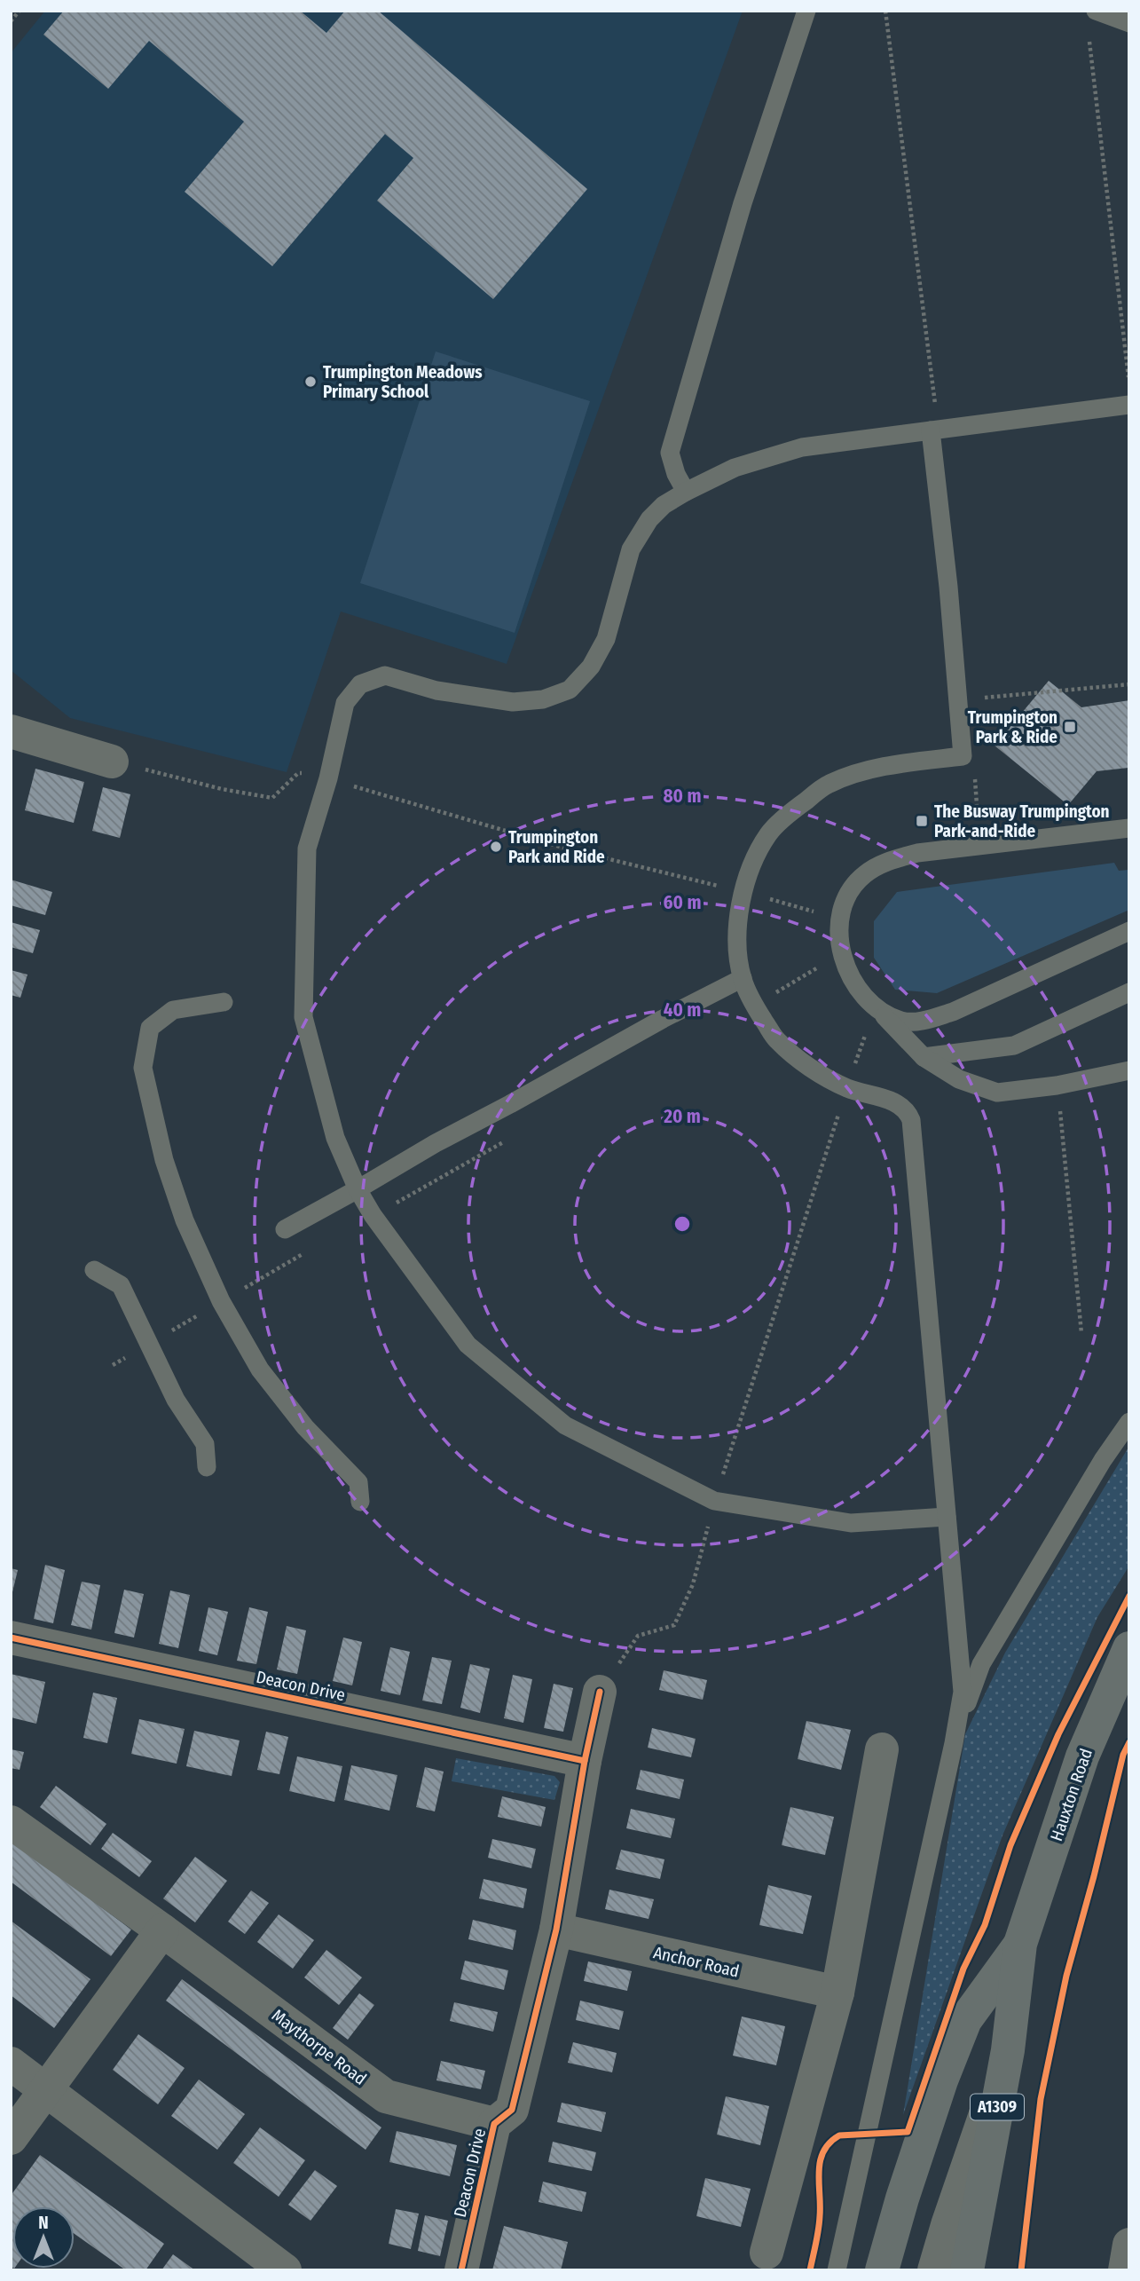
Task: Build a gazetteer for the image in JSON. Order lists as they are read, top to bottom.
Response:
{
  "streets": {
    "main road": ["Hauxton Road", "A1309"],
    "street": ["Deacon Drive", "Anchor Road", "Maythorpe Road"]
  },
  "crossings": [
    ["Deacon Drive", "Anchor Road"],
    ["Deacon Drive", "Maythorpe Road"],
    ["Hauxton Road", "A1309"]
  ],
  "places": {
    "other": ["Trumpington Meadows Primary School", "Trumpington Park and Ride"],
    "transit": ["Trumpington Park & Ride", "The Busway Trumpington Park-and-Ride"]
  },
  "north": "top",
  "rings": [
    "80 m",
    "60 m",
    "40 m",
    "20 m"
  ]
}
